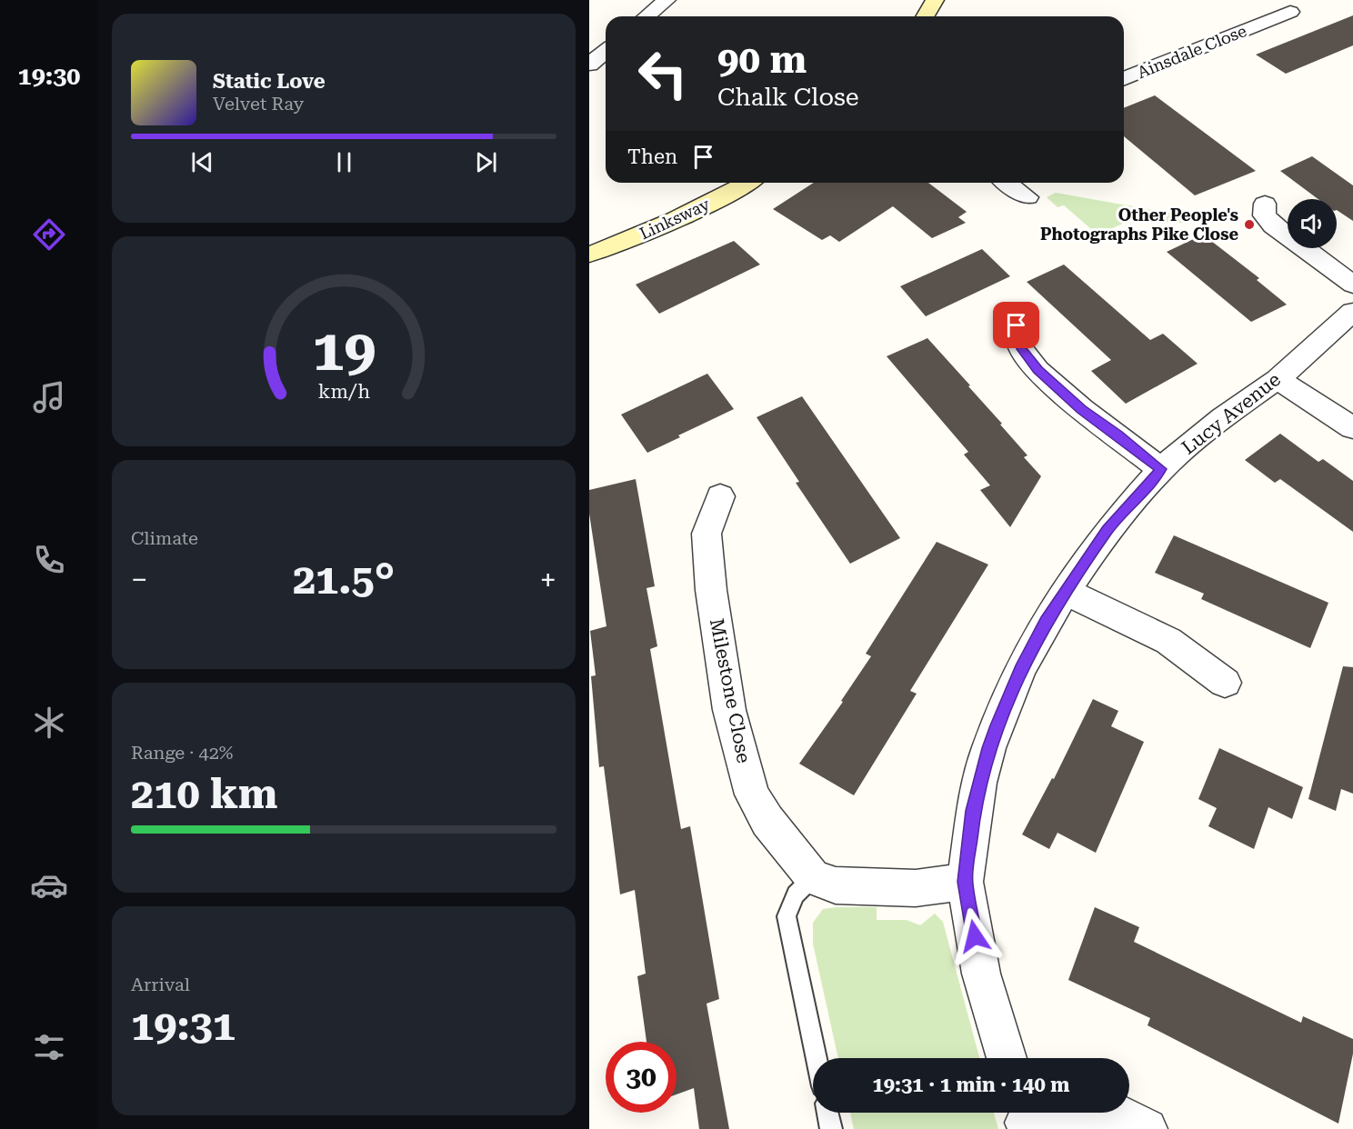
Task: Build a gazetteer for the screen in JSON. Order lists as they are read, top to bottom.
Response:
{
  "streets": {
    "street": [
      "Ainsdale Close",
      "Linksway",
      "Lucy Avenue",
      "Milestone Close"
    ]
  },
  "places": ["Other People's Photographs Pike Close"],
  "page": {
    "tabs": "19:30",
    "turn": ["90 m", "Chalk Close"],
    "song": ["Static Love", "Velvet Ray"],
    "then": "Then",
    "tile": [
      "Climate",
      ["Range · 42%", "210 km"],
      ["Arrival", "19:31"]
    ],
    "heat": ["−", "21.5°", "+"],
    "limit": "30",
    "trip": "19:31 · 1 min · 140 m",
    "gauge": ["19", "km/h"]
  }
}
